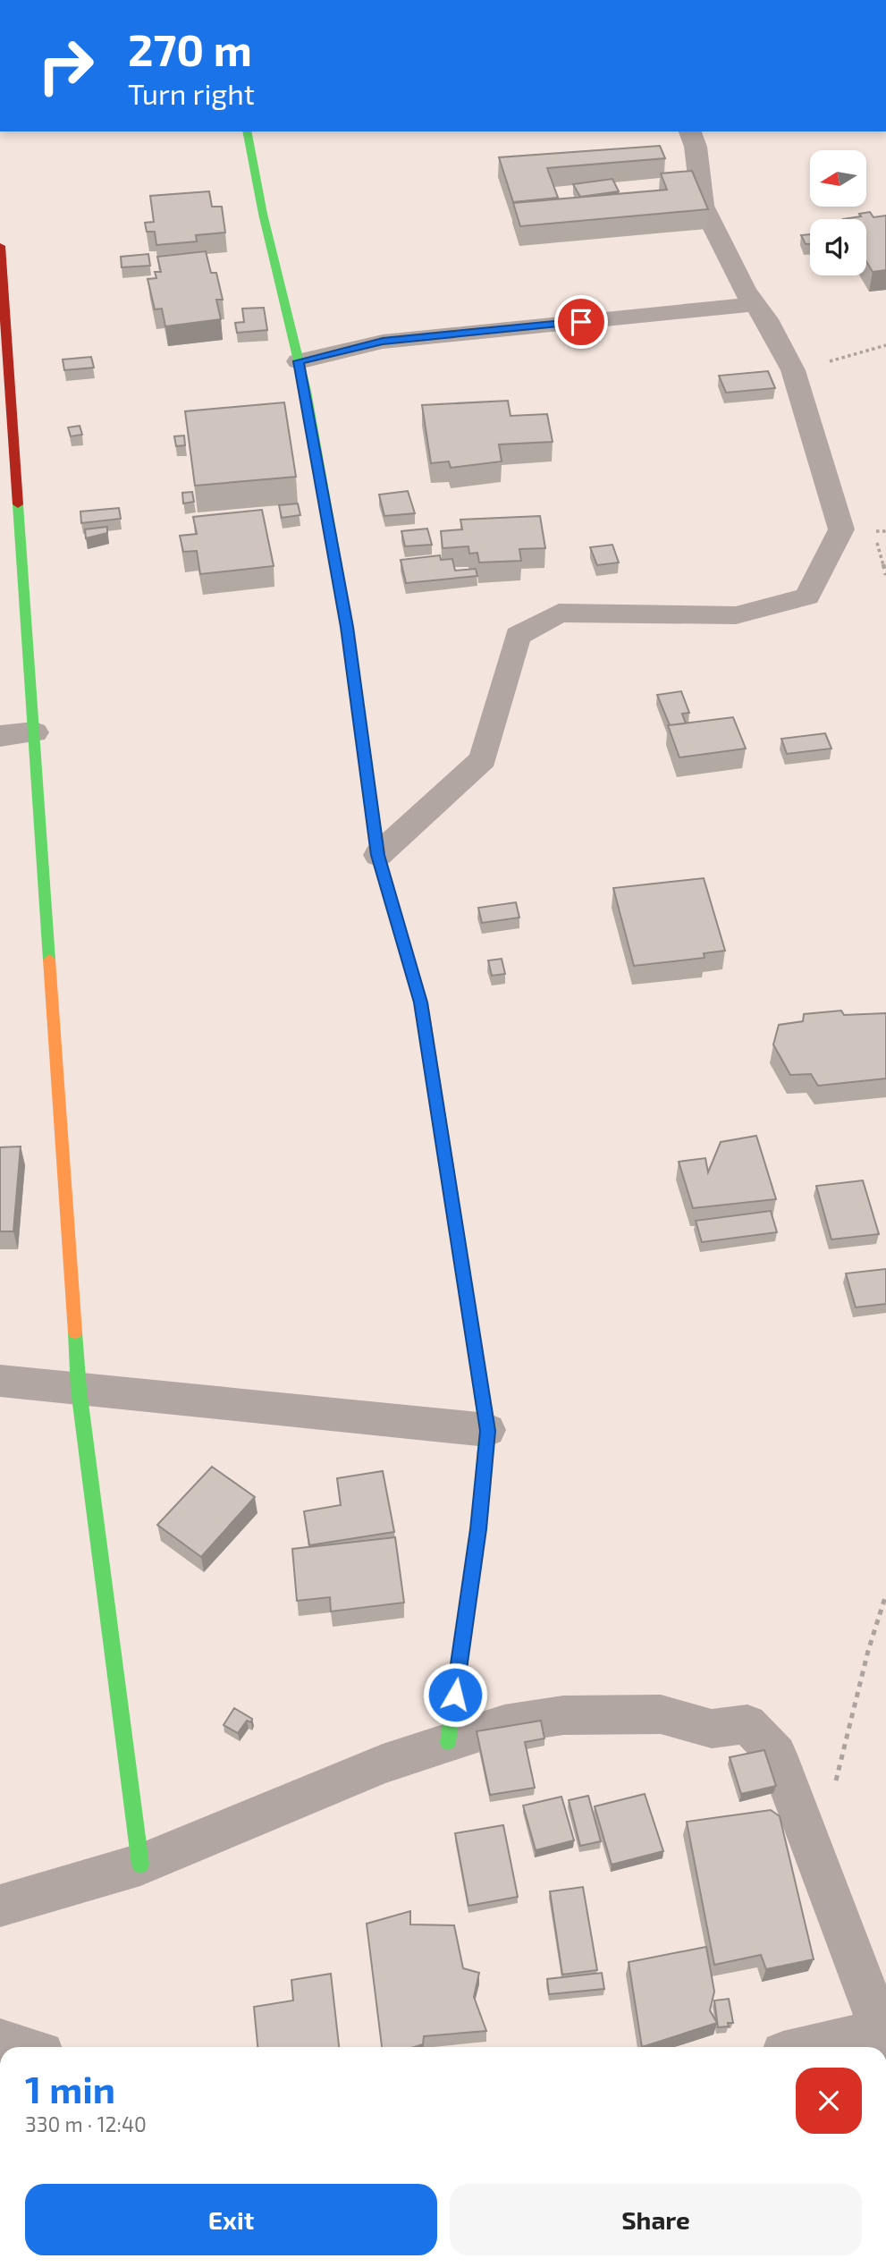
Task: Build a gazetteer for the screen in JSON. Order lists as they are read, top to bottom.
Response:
{
  "north": "left",
  "page": {
    "turn": ["270 m", "Turn right"],
    "heading": ["1 min", "330 m · 12:40"],
    "buttons": ["Exit", "Share"]
  }
}
